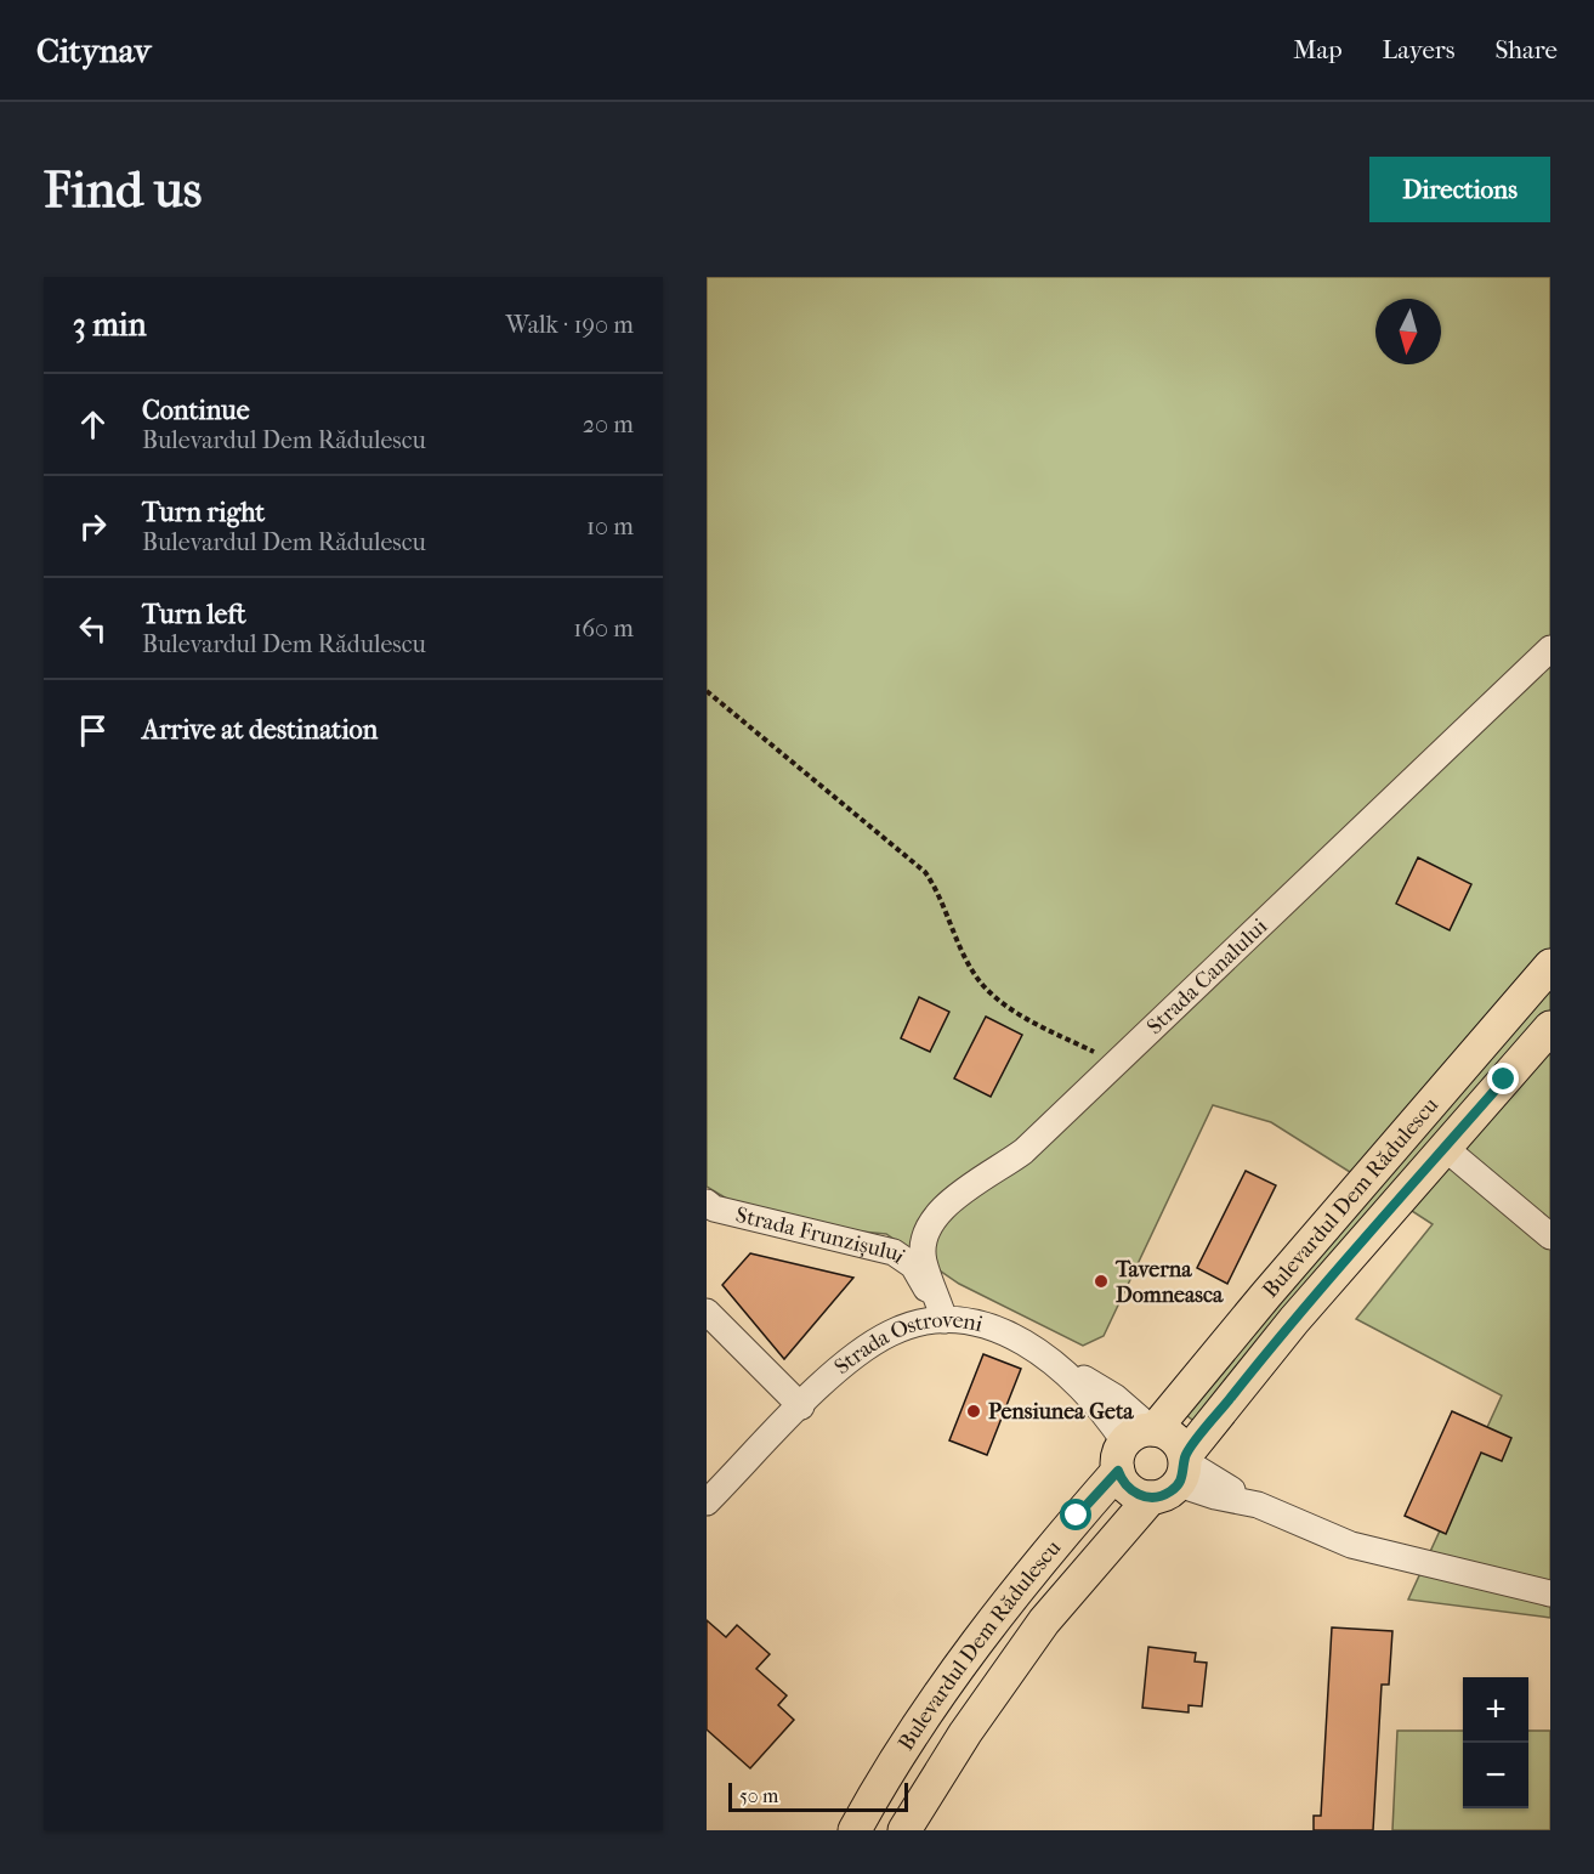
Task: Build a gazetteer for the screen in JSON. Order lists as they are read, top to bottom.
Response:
{
  "streets": {
    "main road": ["Bulevardul Dem Rădulescu"],
    "street": ["Strada Canalului", "Strada Frunzișului", "Strada Ostroveni"]
  },
  "crossings": [
    ["Strada Canalului", "Strada Frunzișului"],
    ["Strada Canalului", "Strada Ostroveni"],
    ["Bulevardul Dem Rădulescu", "Strada Ostroveni"],
    ["Strada Frunzișului", "Strada Ostroveni"]
  ],
  "places": ["Taverna Domneasca", "Pensiunea Geta"],
  "scale_bar": "50 m",
  "north": "bottom",
  "page": {
    "header": "Citynav",
    "nav": ["Map", "Layers", "Share"],
    "buttons": "Directions",
    "title": "Find us",
    "heading": ["3 min", "Walk · 190 m"],
    "list": [
      ["Continue", "Bulevardul Dem Rădulescu", "20 m"],
      ["Turn right", "Bulevardul Dem Rădulescu", "10 m"],
      ["Turn left", "Bulevardul Dem Rădulescu", "160 m"],
      "Arrive at destination"
    ],
    "map_buttons": ["+", "−"],
    "scale": "50 m"
  }
}
